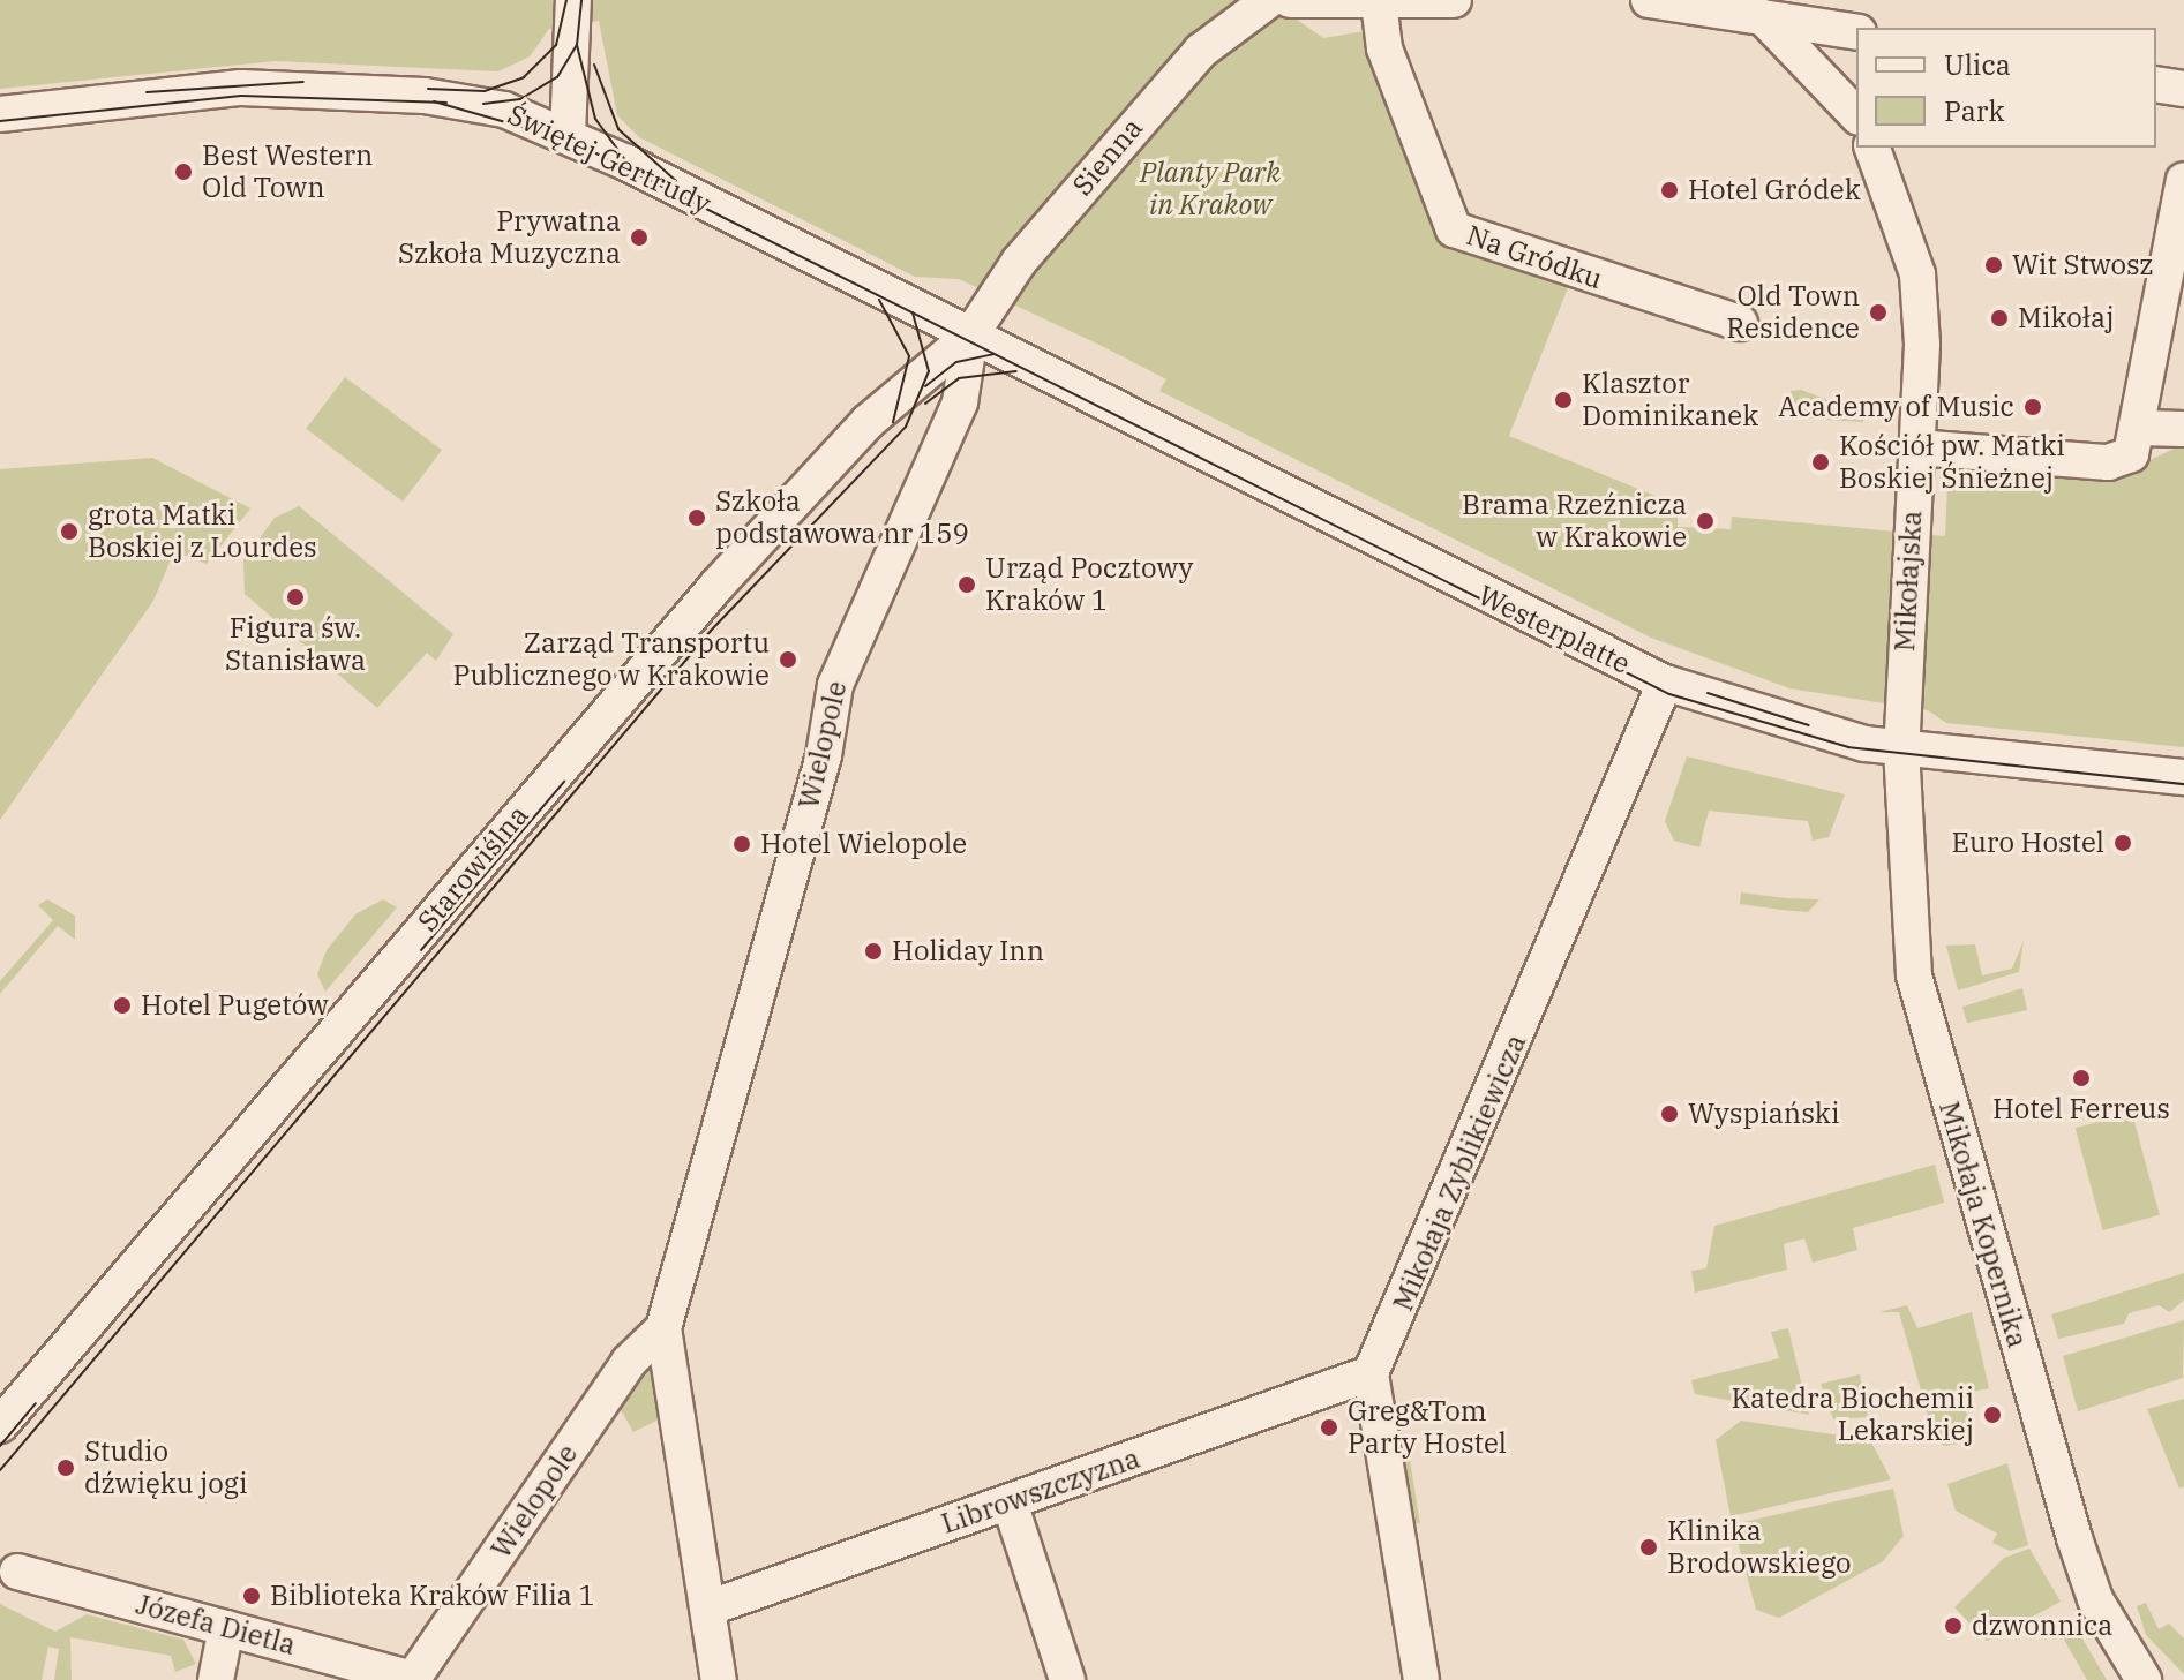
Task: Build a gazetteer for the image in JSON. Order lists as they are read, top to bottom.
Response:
{
  "streets": {
    "street": [
      "Sienna",
      "Świętej Gertrudy",
      "Na Gródku",
      "Mikołajska",
      "Westerplatte",
      "Wielopole",
      "Starowiślna",
      "Mikołaja Zyblikiewicza",
      "Mikołaja Kopernika",
      "Librowszczyzna",
      "Józefa Dietla"
    ]
  },
  "crossings": [
    ["Sienna", "Świętej Gertrudy"],
    ["Sienna", "Westerplatte"],
    ["Sienna", "Wielopole"],
    ["Sienna", "Starowiślna"],
    ["Świętej Gertrudy", "Westerplatte"],
    ["Świętej Gertrudy", "Wielopole"],
    ["Świętej Gertrudy", "Starowiślna"],
    ["Mikołajska", "Westerplatte"],
    ["Mikołajska", "Mikołaja Kopernika"],
    ["Westerplatte", "Wielopole"],
    ["Westerplatte", "Starowiślna"],
    ["Westerplatte", "Mikołaja Zyblikiewicza"],
    ["Westerplatte", "Mikołaja Kopernika"],
    ["Wielopole", "Starowiślna"],
    ["Wielopole", "Librowszczyzna"],
    ["Wielopole", "Józefa Dietla"],
    ["Mikołaja Zyblikiewicza", "Librowszczyzna"]
  ],
  "parks": ["Planty Park in Krakow"],
  "places": [
    "Best Western Old Town",
    "Hotel Gródek",
    "Prywatna Szkoła Muzyczna",
    "Wit Stwosz",
    "Old Town Residence",
    "Mikołaj",
    "Klasztor Dominikanek",
    "Academy of Music",
    "Kościół pw. Matki Boskiej Śnieżnej",
    "Szkoła podstawowa nr 159",
    "Brama Rzeźnicza w Krakowie",
    "grota Matki Boskiej z Lourdes",
    "Urząd Pocztowy Kraków 1",
    "Figura św. Stanisława",
    "Zarząd Transportu Publicznego w Krakowie",
    "Euro Hostel",
    "Hotel Wielopole",
    "Holiday Inn",
    "Hotel Pugetów",
    "Hotel Ferreus",
    "Wyspiański",
    "Katedra Biochemii Lekarskiej",
    "Greg&Tom Party Hostel",
    "Studio dźwięku jogi",
    "Klinika Brodowskiego",
    "Biblioteka Kraków Filia 1",
    "dzwonnica"
  ],
  "legend": ["Ulica", "Park"]
}
